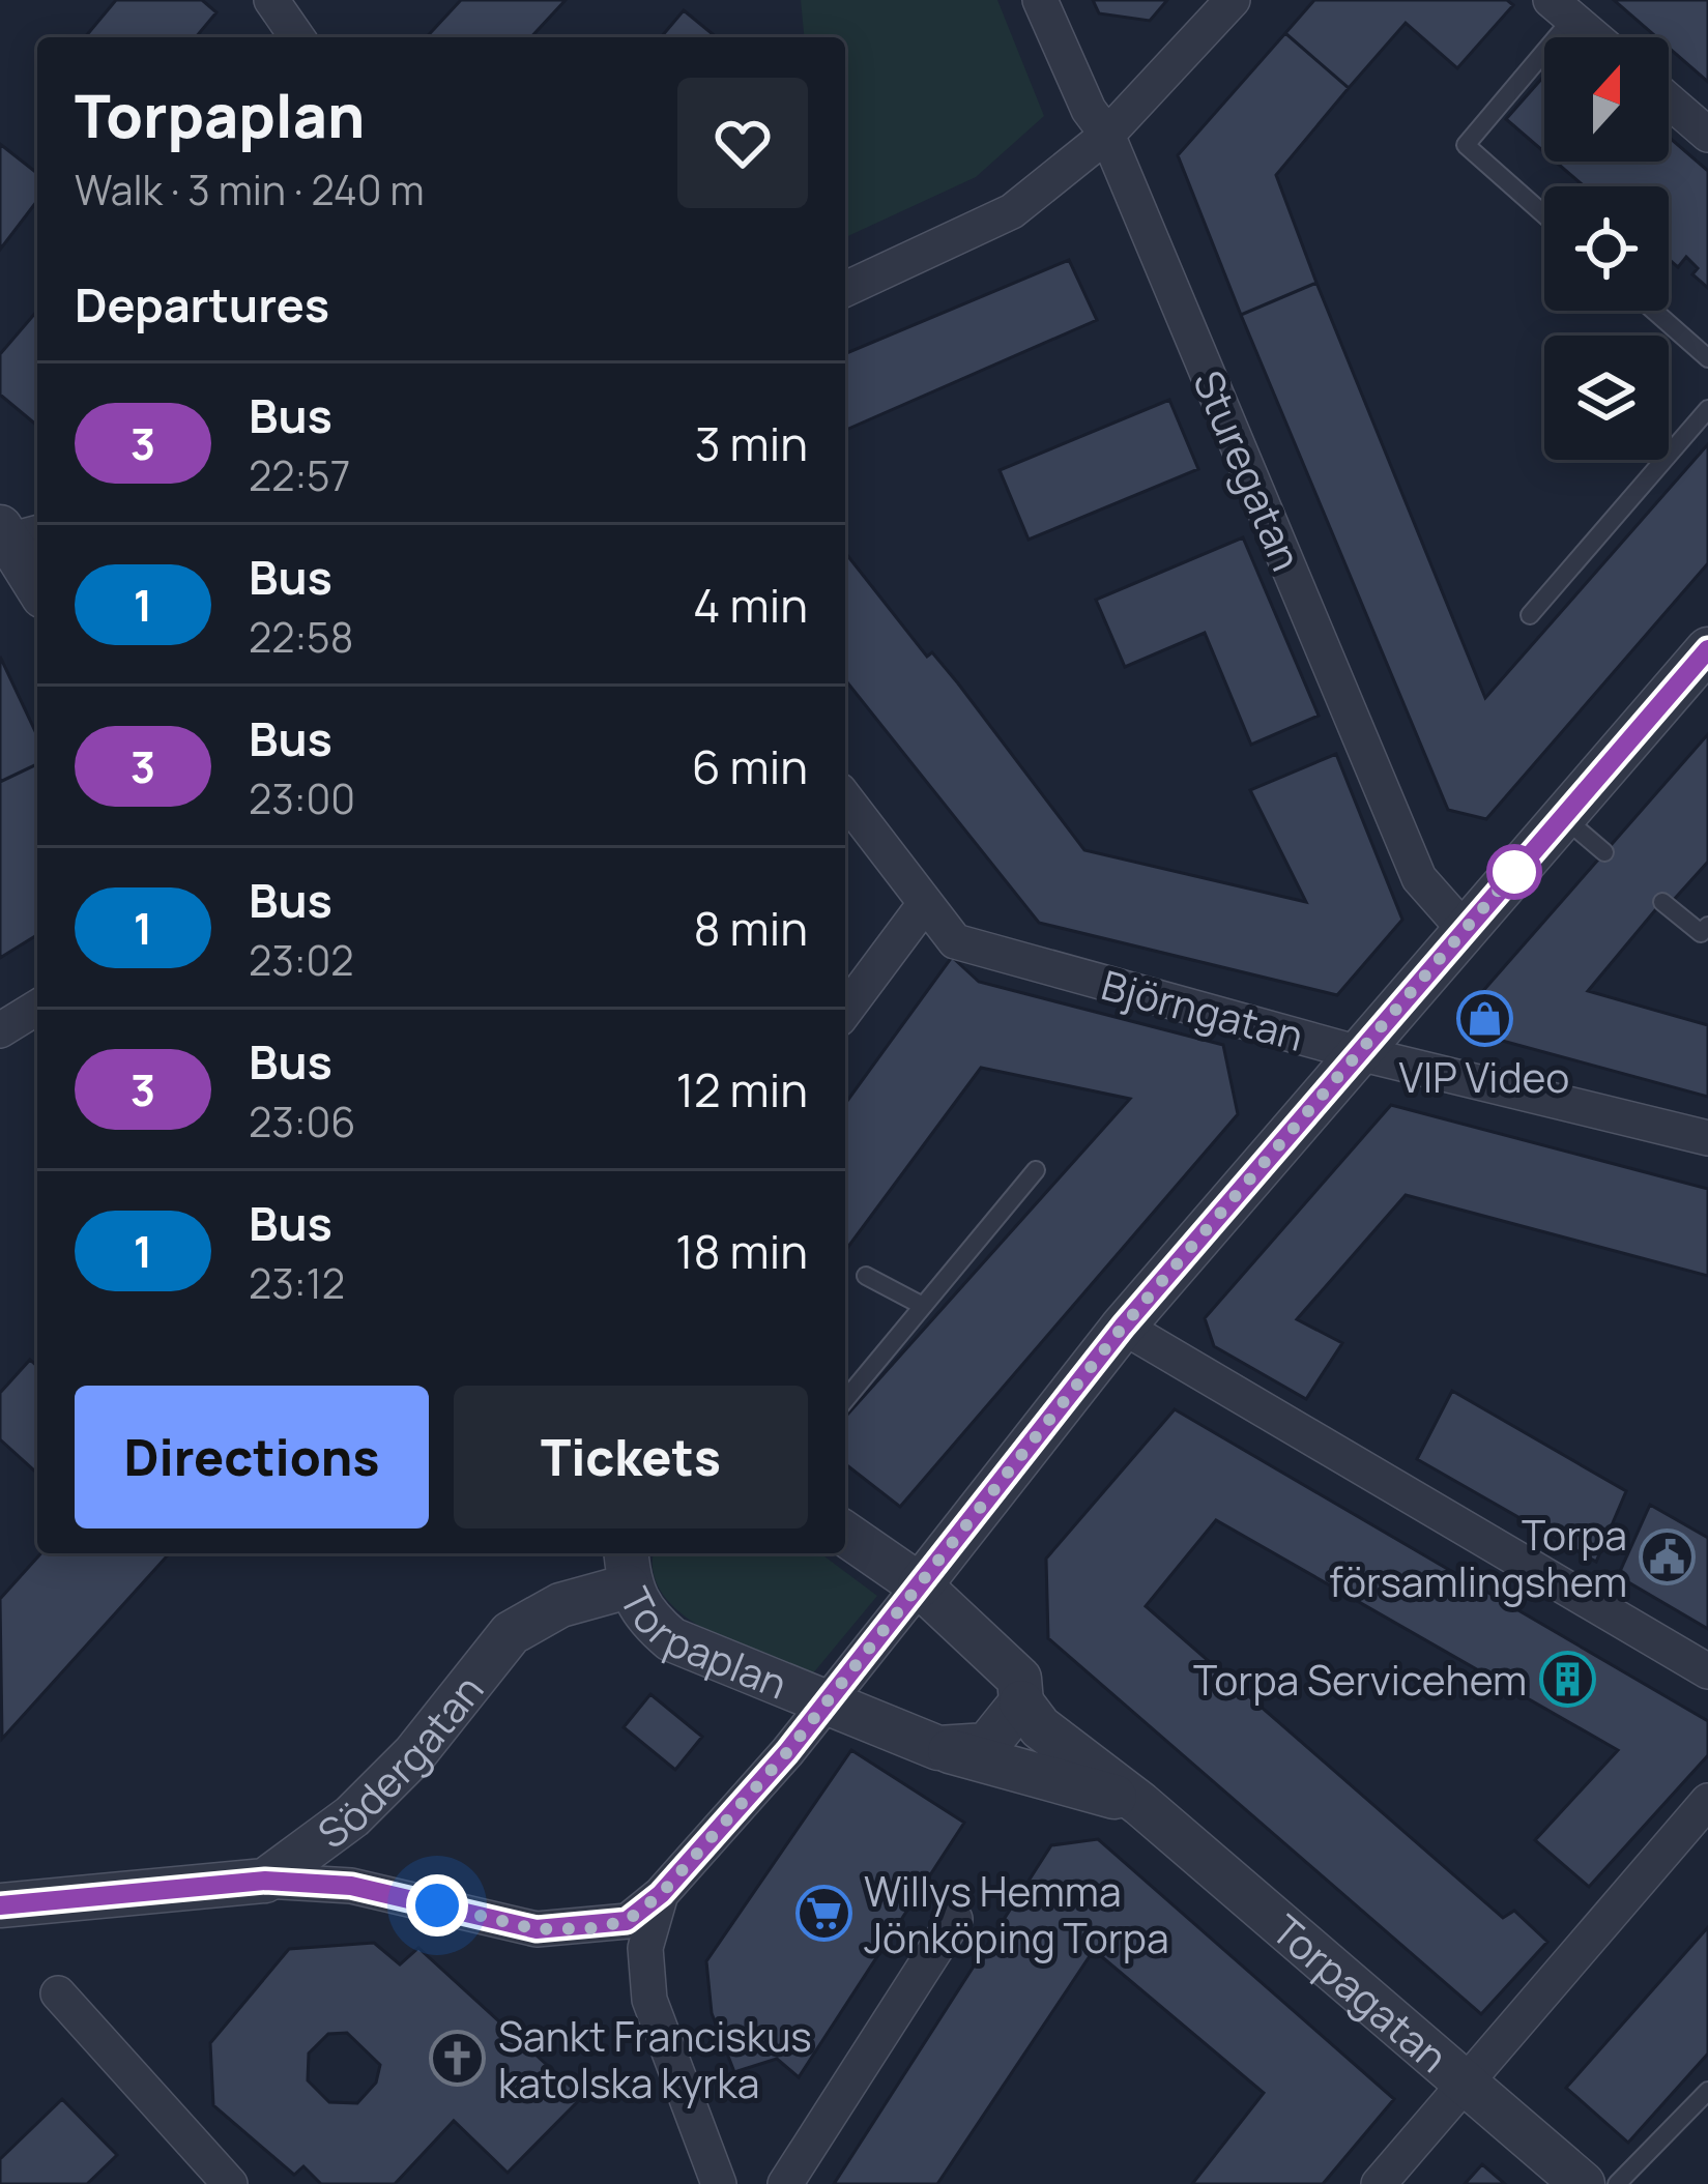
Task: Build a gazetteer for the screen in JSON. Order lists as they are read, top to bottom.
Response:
{
  "streets": {
    "street": [
      "Sturegatan",
      "Björngatan",
      "Torpaplan",
      "Södergatan",
      "Torpagatan"
    ]
  },
  "crossings": [
    ["Torpaplan", "Södergatan"],
    ["Torpaplan", "Torpagatan"]
  ],
  "places": {
    "shop": ["VIP Video"],
    "public building": ["Torpa församlingshem"],
    "building": ["Torpa Servicehem"],
    "supermarket": ["Willys Hemma Jönköping Torpa"],
    "church": ["Sankt Franciskus katolska kyrka"]
  },
  "lines": ["bus line 3"],
  "north": "top",
  "page": {
    "heading": [
      ["Torpaplan", "Walk · 3 min · 240 m"],
      "Departures"
    ],
    "list": [
      {
        "mark": "3",
        "name": "Bus",
        "note": "22:57",
        "value": "3 min"
      },
      {
        "mark": "1",
        "name": "Bus",
        "note": "22:58",
        "value": "4 min"
      },
      {
        "mark": "3",
        "name": "Bus",
        "note": "23:00",
        "value": "6 min"
      },
      {
        "mark": "1",
        "name": "Bus",
        "note": "23:02",
        "value": "8 min"
      },
      {
        "mark": "3",
        "name": "Bus",
        "note": "23:06",
        "value": "12 min"
      },
      {
        "mark": "1",
        "name": "Bus",
        "note": "23:12",
        "value": "18 min"
      }
    ],
    "buttons": ["Directions", "Tickets"]
  }
}
